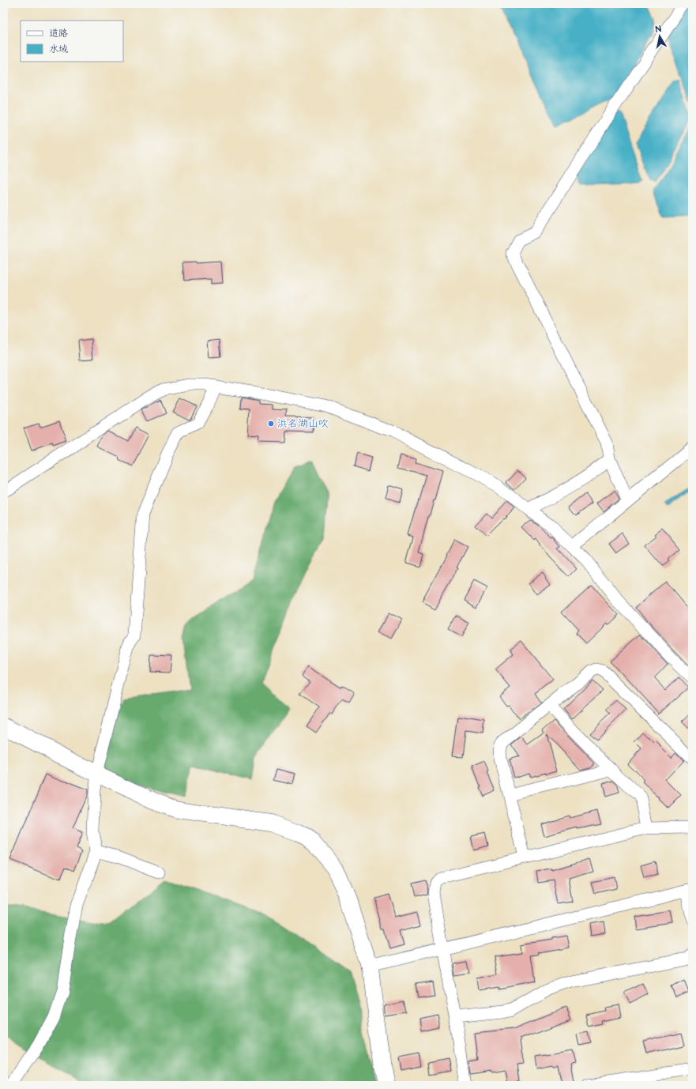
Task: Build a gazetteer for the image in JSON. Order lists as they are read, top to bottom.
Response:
{
  "places": ["浜名湖山吹"],
  "legend": ["道路", "水域"],
  "north": "top"
}
